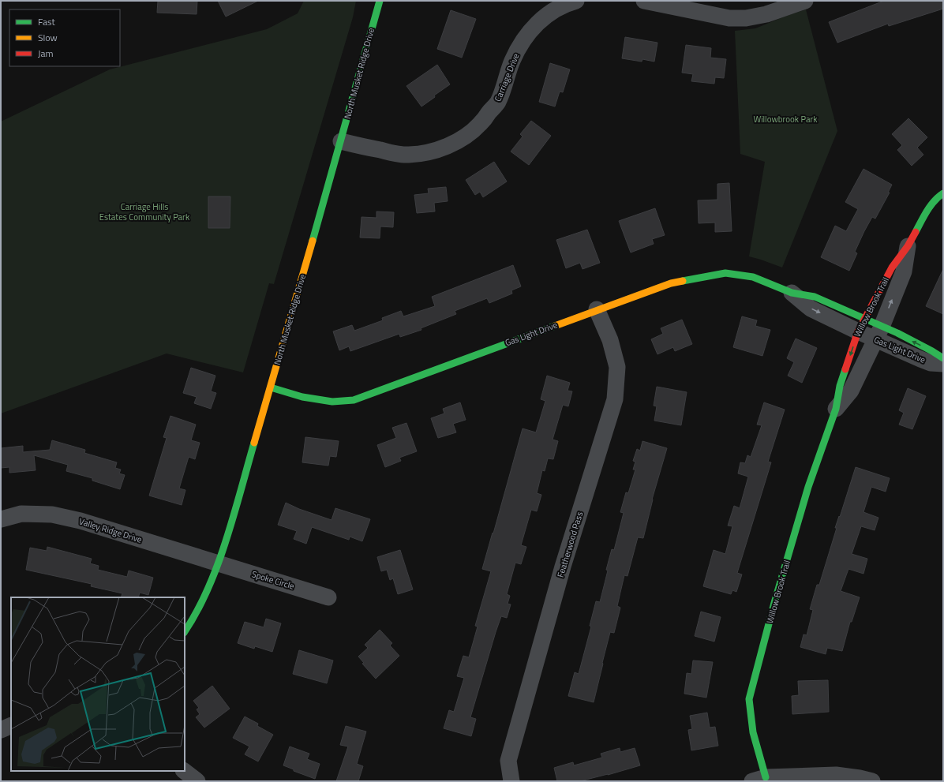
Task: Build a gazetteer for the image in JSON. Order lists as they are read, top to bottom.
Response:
{
  "streets": {
    "street": [
      "North Musket Ridge Drive",
      "Carriage Drive",
      "Willow Brook Trail",
      "Gas Light Drive",
      "Valley Ridge Drive",
      "Featherwood Pass",
      "Spoke Circle"
    ]
  },
  "crossings": [
    ["North Musket Ridge Drive", "Carriage Drive"],
    ["North Musket Ridge Drive", "Gas Light Drive"],
    ["North Musket Ridge Drive", "Valley Ridge Drive"],
    ["North Musket Ridge Drive", "Spoke Circle"],
    ["Willow Brook Trail", "Gas Light Drive"],
    ["Gas Light Drive", "Featherwood Pass"],
    ["Valley Ridge Drive", "Spoke Circle"]
  ],
  "parks": ["Willowbrook Park", "Carriage Hills Estates Community Park"],
  "legend": ["Fast", "Slow", "Jam"]
}
